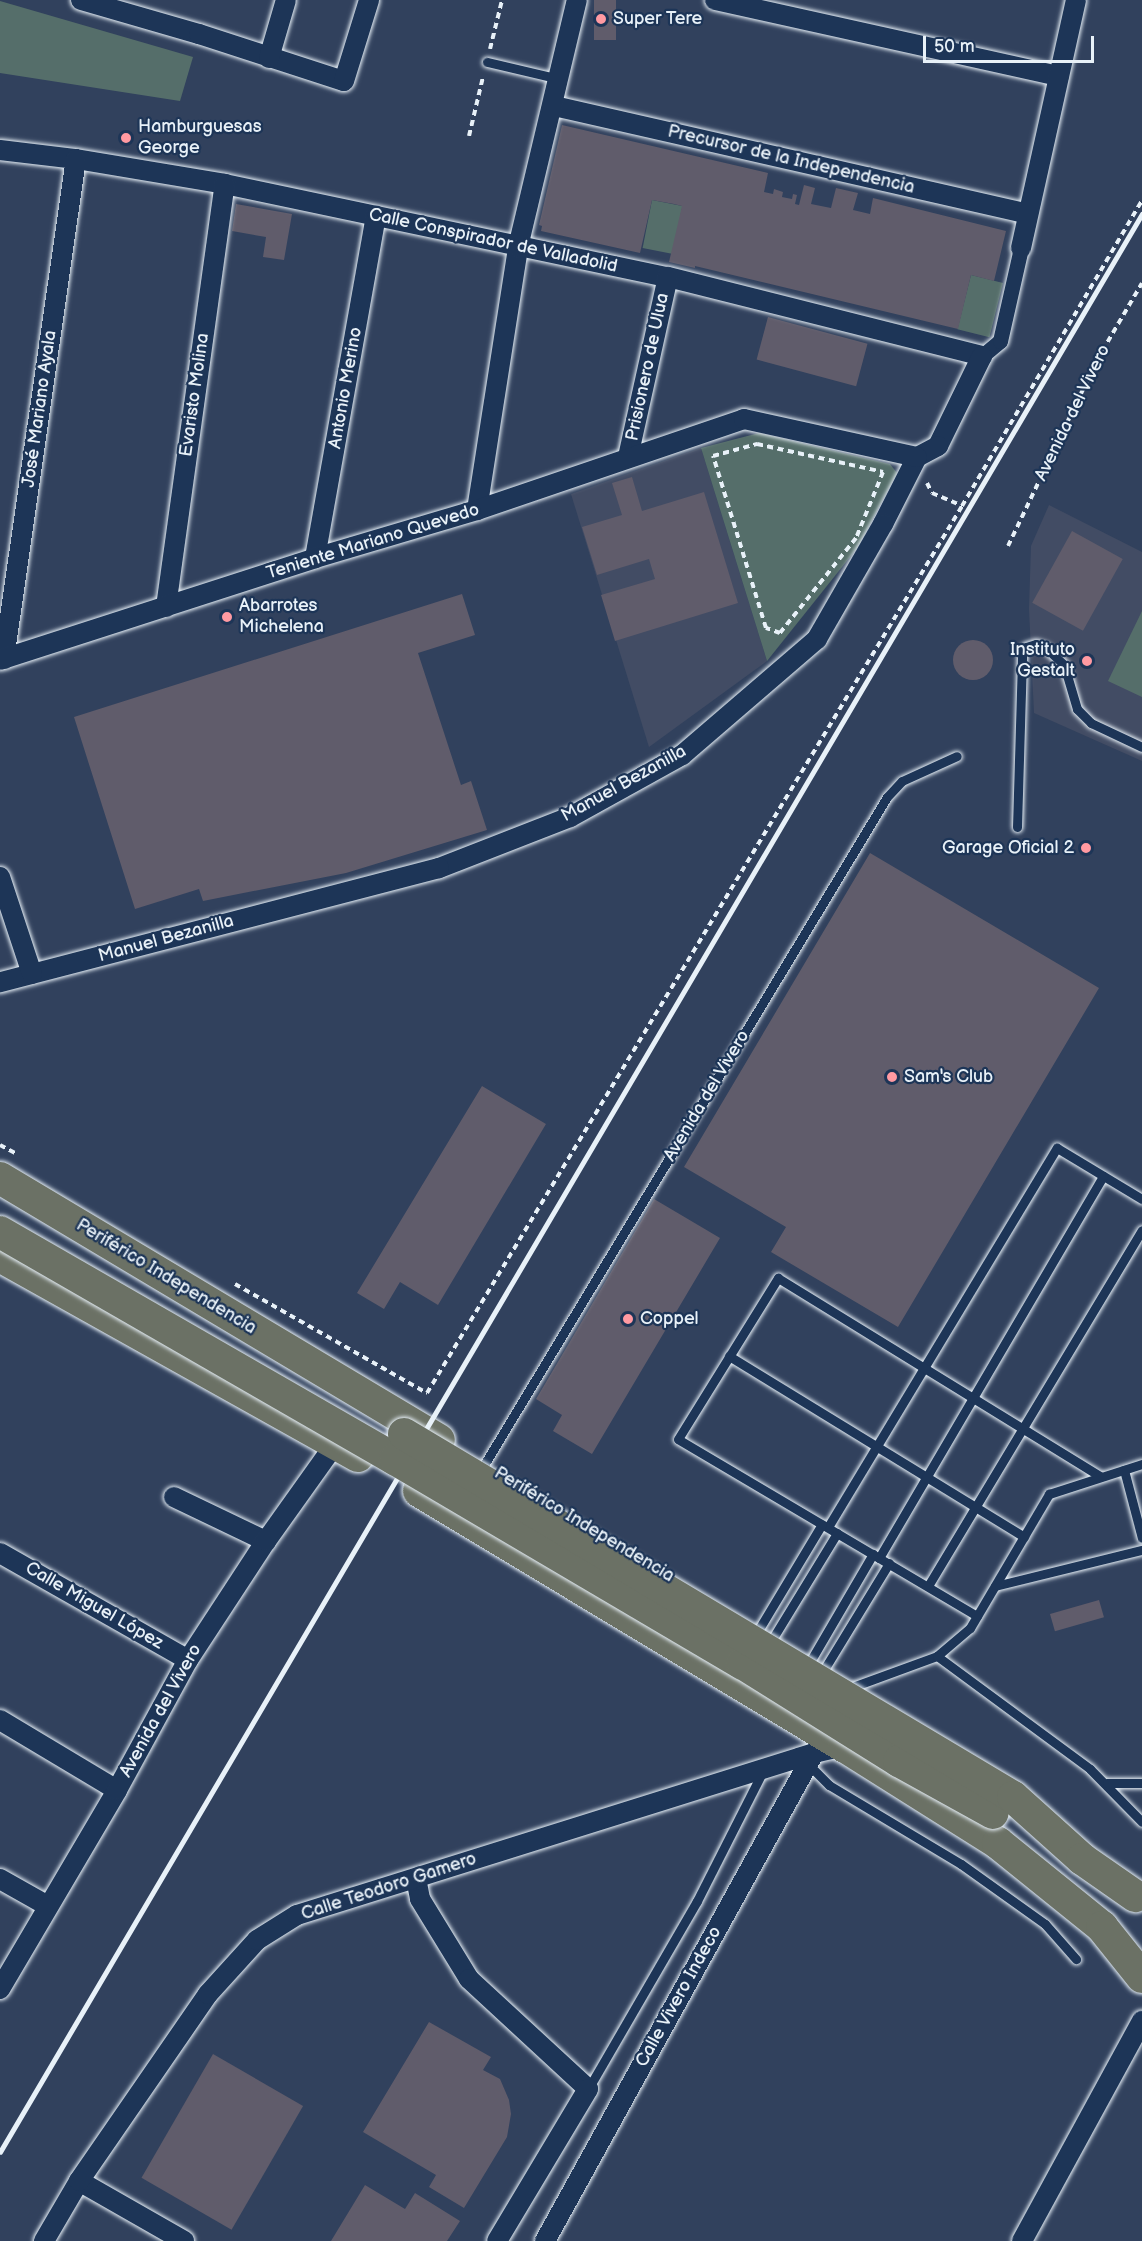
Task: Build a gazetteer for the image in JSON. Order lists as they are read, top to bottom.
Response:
{
  "streets": {
    "highway": ["Periférico Independencia"],
    "street": [
      "Precursor de la Independencia",
      "Calle Conspirador de Valladolid",
      "Prisionero de Ulua",
      "Antonio Merino",
      "Evaristo Molina",
      "José Mariano Ayala",
      "Avenida del Vivero",
      "Teniente Mariano Quevedo",
      "Manuel Bezanilla",
      "Calle Miguel López",
      "Calle Teodoro Gamero",
      "Calle Vivero Indeco"
    ]
  },
  "crossings": [
    ["Calle Conspirador de Valladolid", "Prisionero de Ulua"],
    ["Calle Conspirador de Valladolid", "Antonio Merino"],
    ["Calle Conspirador de Valladolid", "Evaristo Molina"],
    ["Calle Conspirador de Valladolid", "José Mariano Ayala"],
    ["Prisionero de Ulua", "Teniente Mariano Quevedo"],
    ["Antonio Merino", "Teniente Mariano Quevedo"],
    ["Evaristo Molina", "Teniente Mariano Quevedo"],
    ["José Mariano Ayala", "Teniente Mariano Quevedo"],
    ["Avenida del Vivero", "Periférico Independencia"],
    ["Avenida del Vivero", "Calle Miguel López"],
    ["Teniente Mariano Quevedo", "Manuel Bezanilla"],
    ["Periférico Independencia", "Calle Teodoro Gamero"],
    ["Periférico Independencia", "Calle Vivero Indeco"],
    ["Calle Teodoro Gamero", "Calle Vivero Indeco"]
  ],
  "places": [
    "Super Tere",
    "Hamburguesas George",
    "Abarrotes Michelena",
    "Instituto Gestalt",
    "Garage Oficial 2",
    "Sam's Club",
    "Coppel"
  ],
  "scale_bar": "50 m"
}
